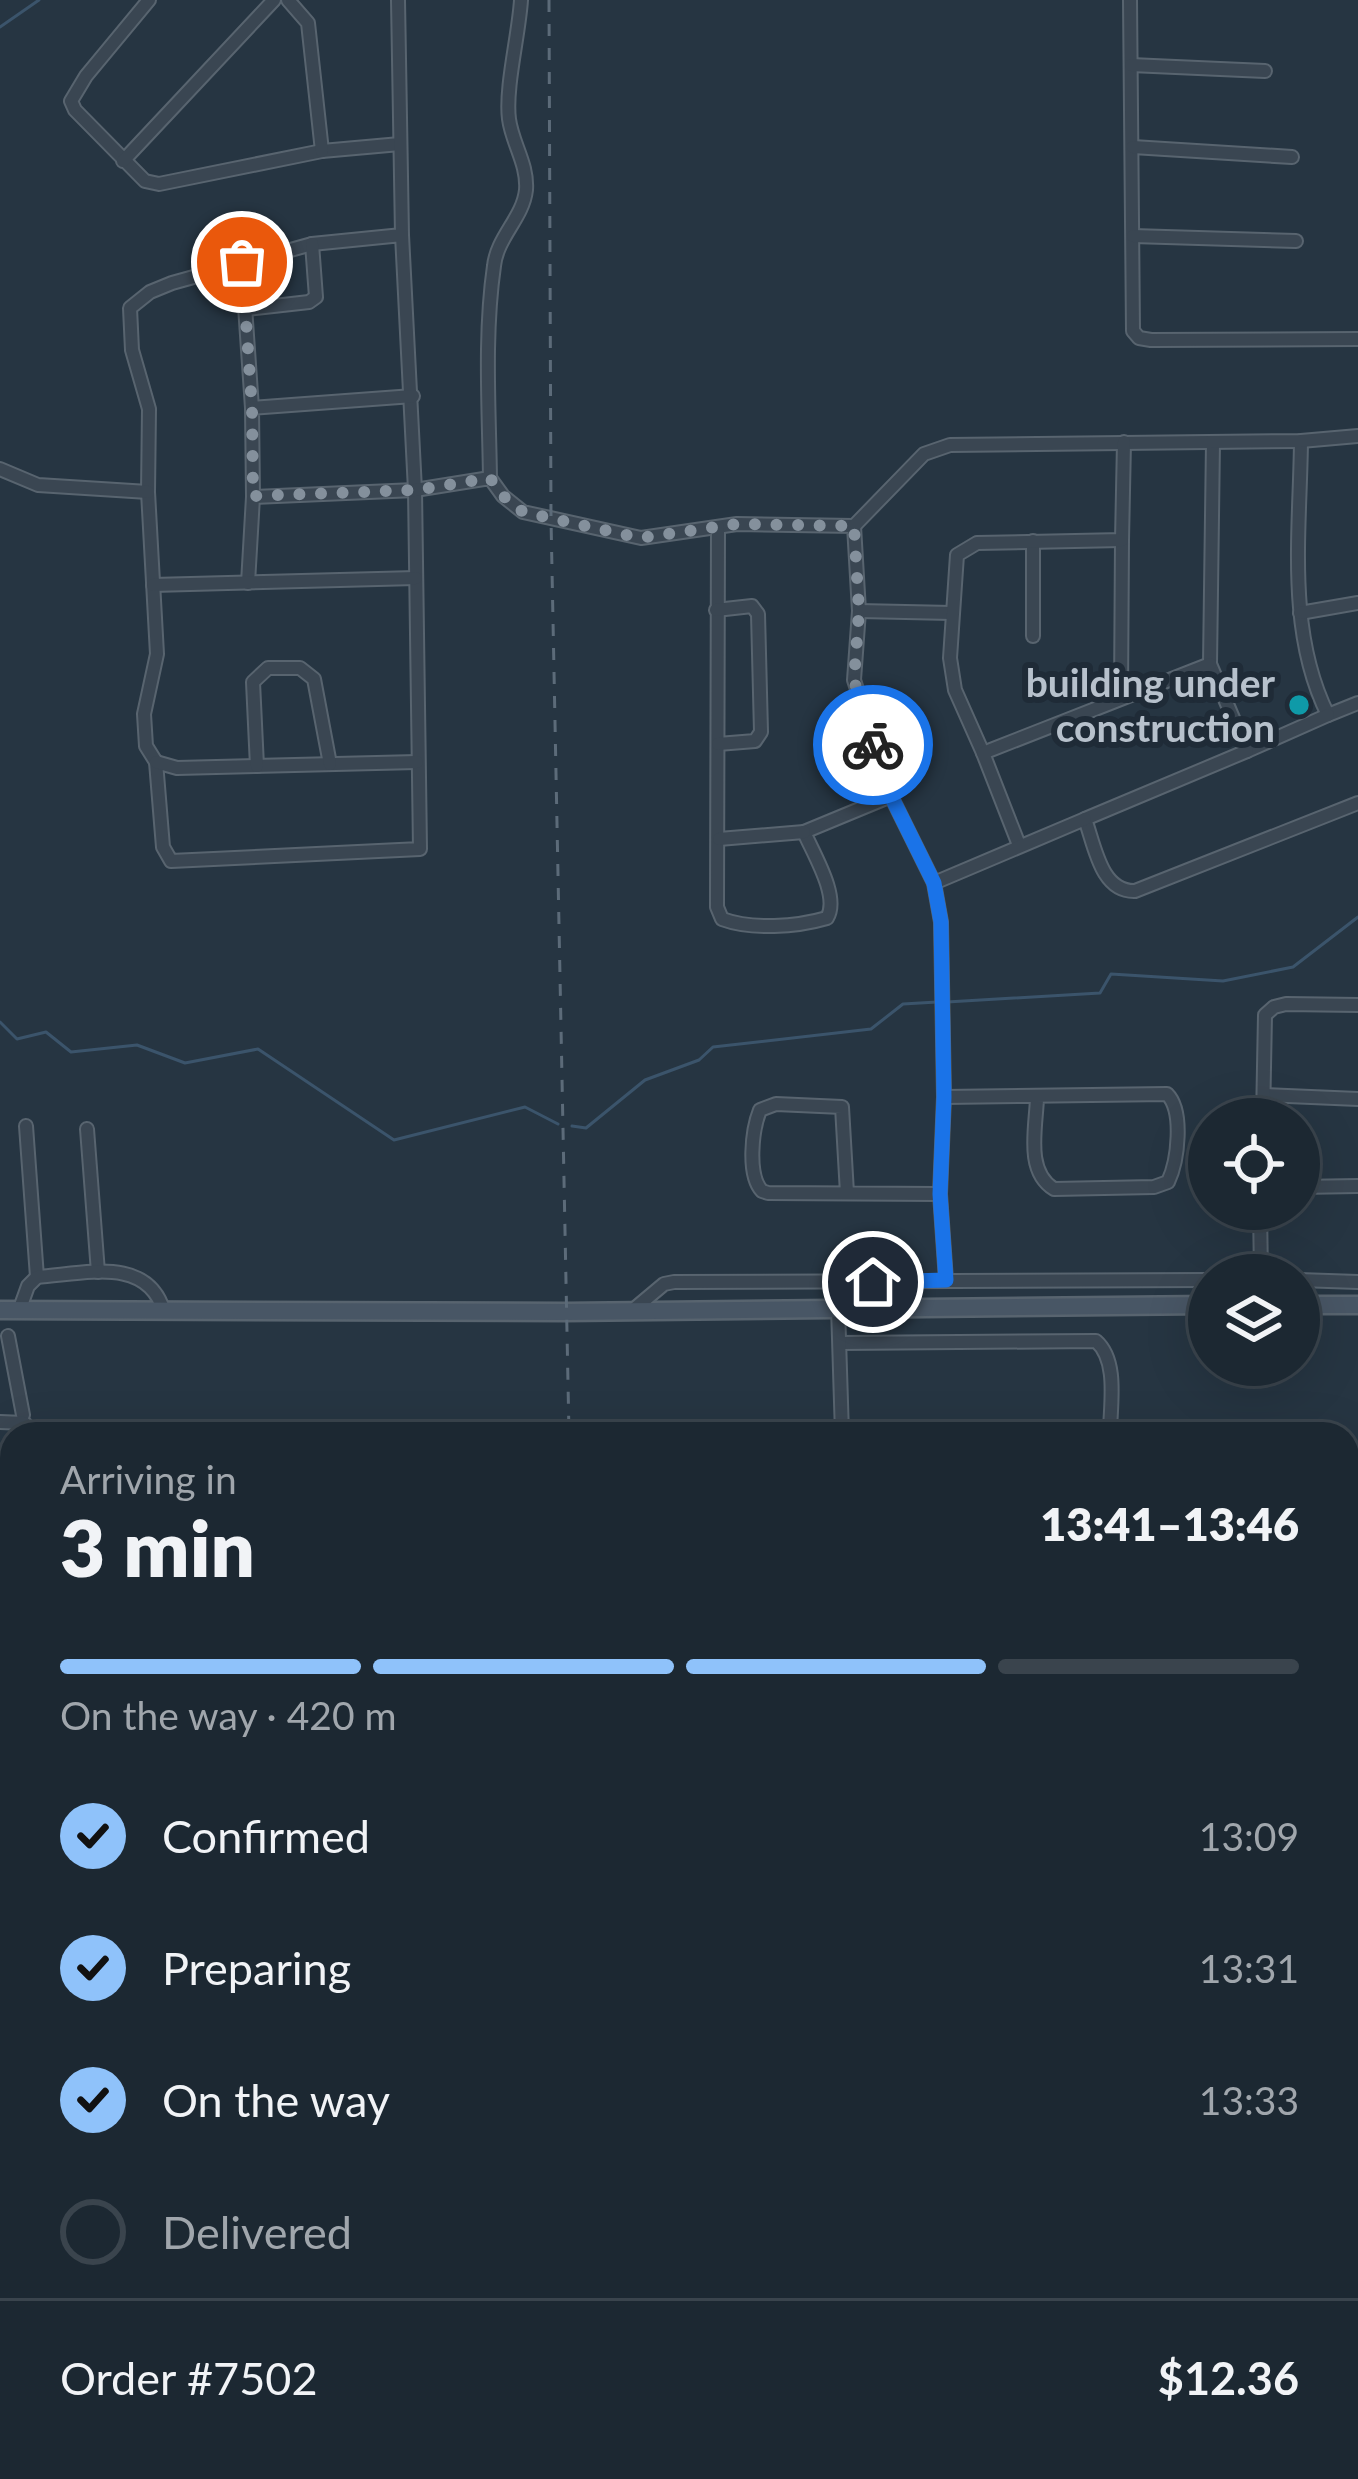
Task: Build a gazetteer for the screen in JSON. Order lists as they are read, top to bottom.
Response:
{
  "places": ["building under construction"],
  "page": {
    "heading": ["3 min", "Arriving in", "13:41–13:46"],
    "panel": ["Order #7502", "$12.36"],
    "bar": "On the way · 420 m",
    "list": [
      ["Confirmed", "13:09"],
      ["Preparing", "13:31"],
      ["On the way", "13:33"],
      "Delivered"
    ]
  }
}
